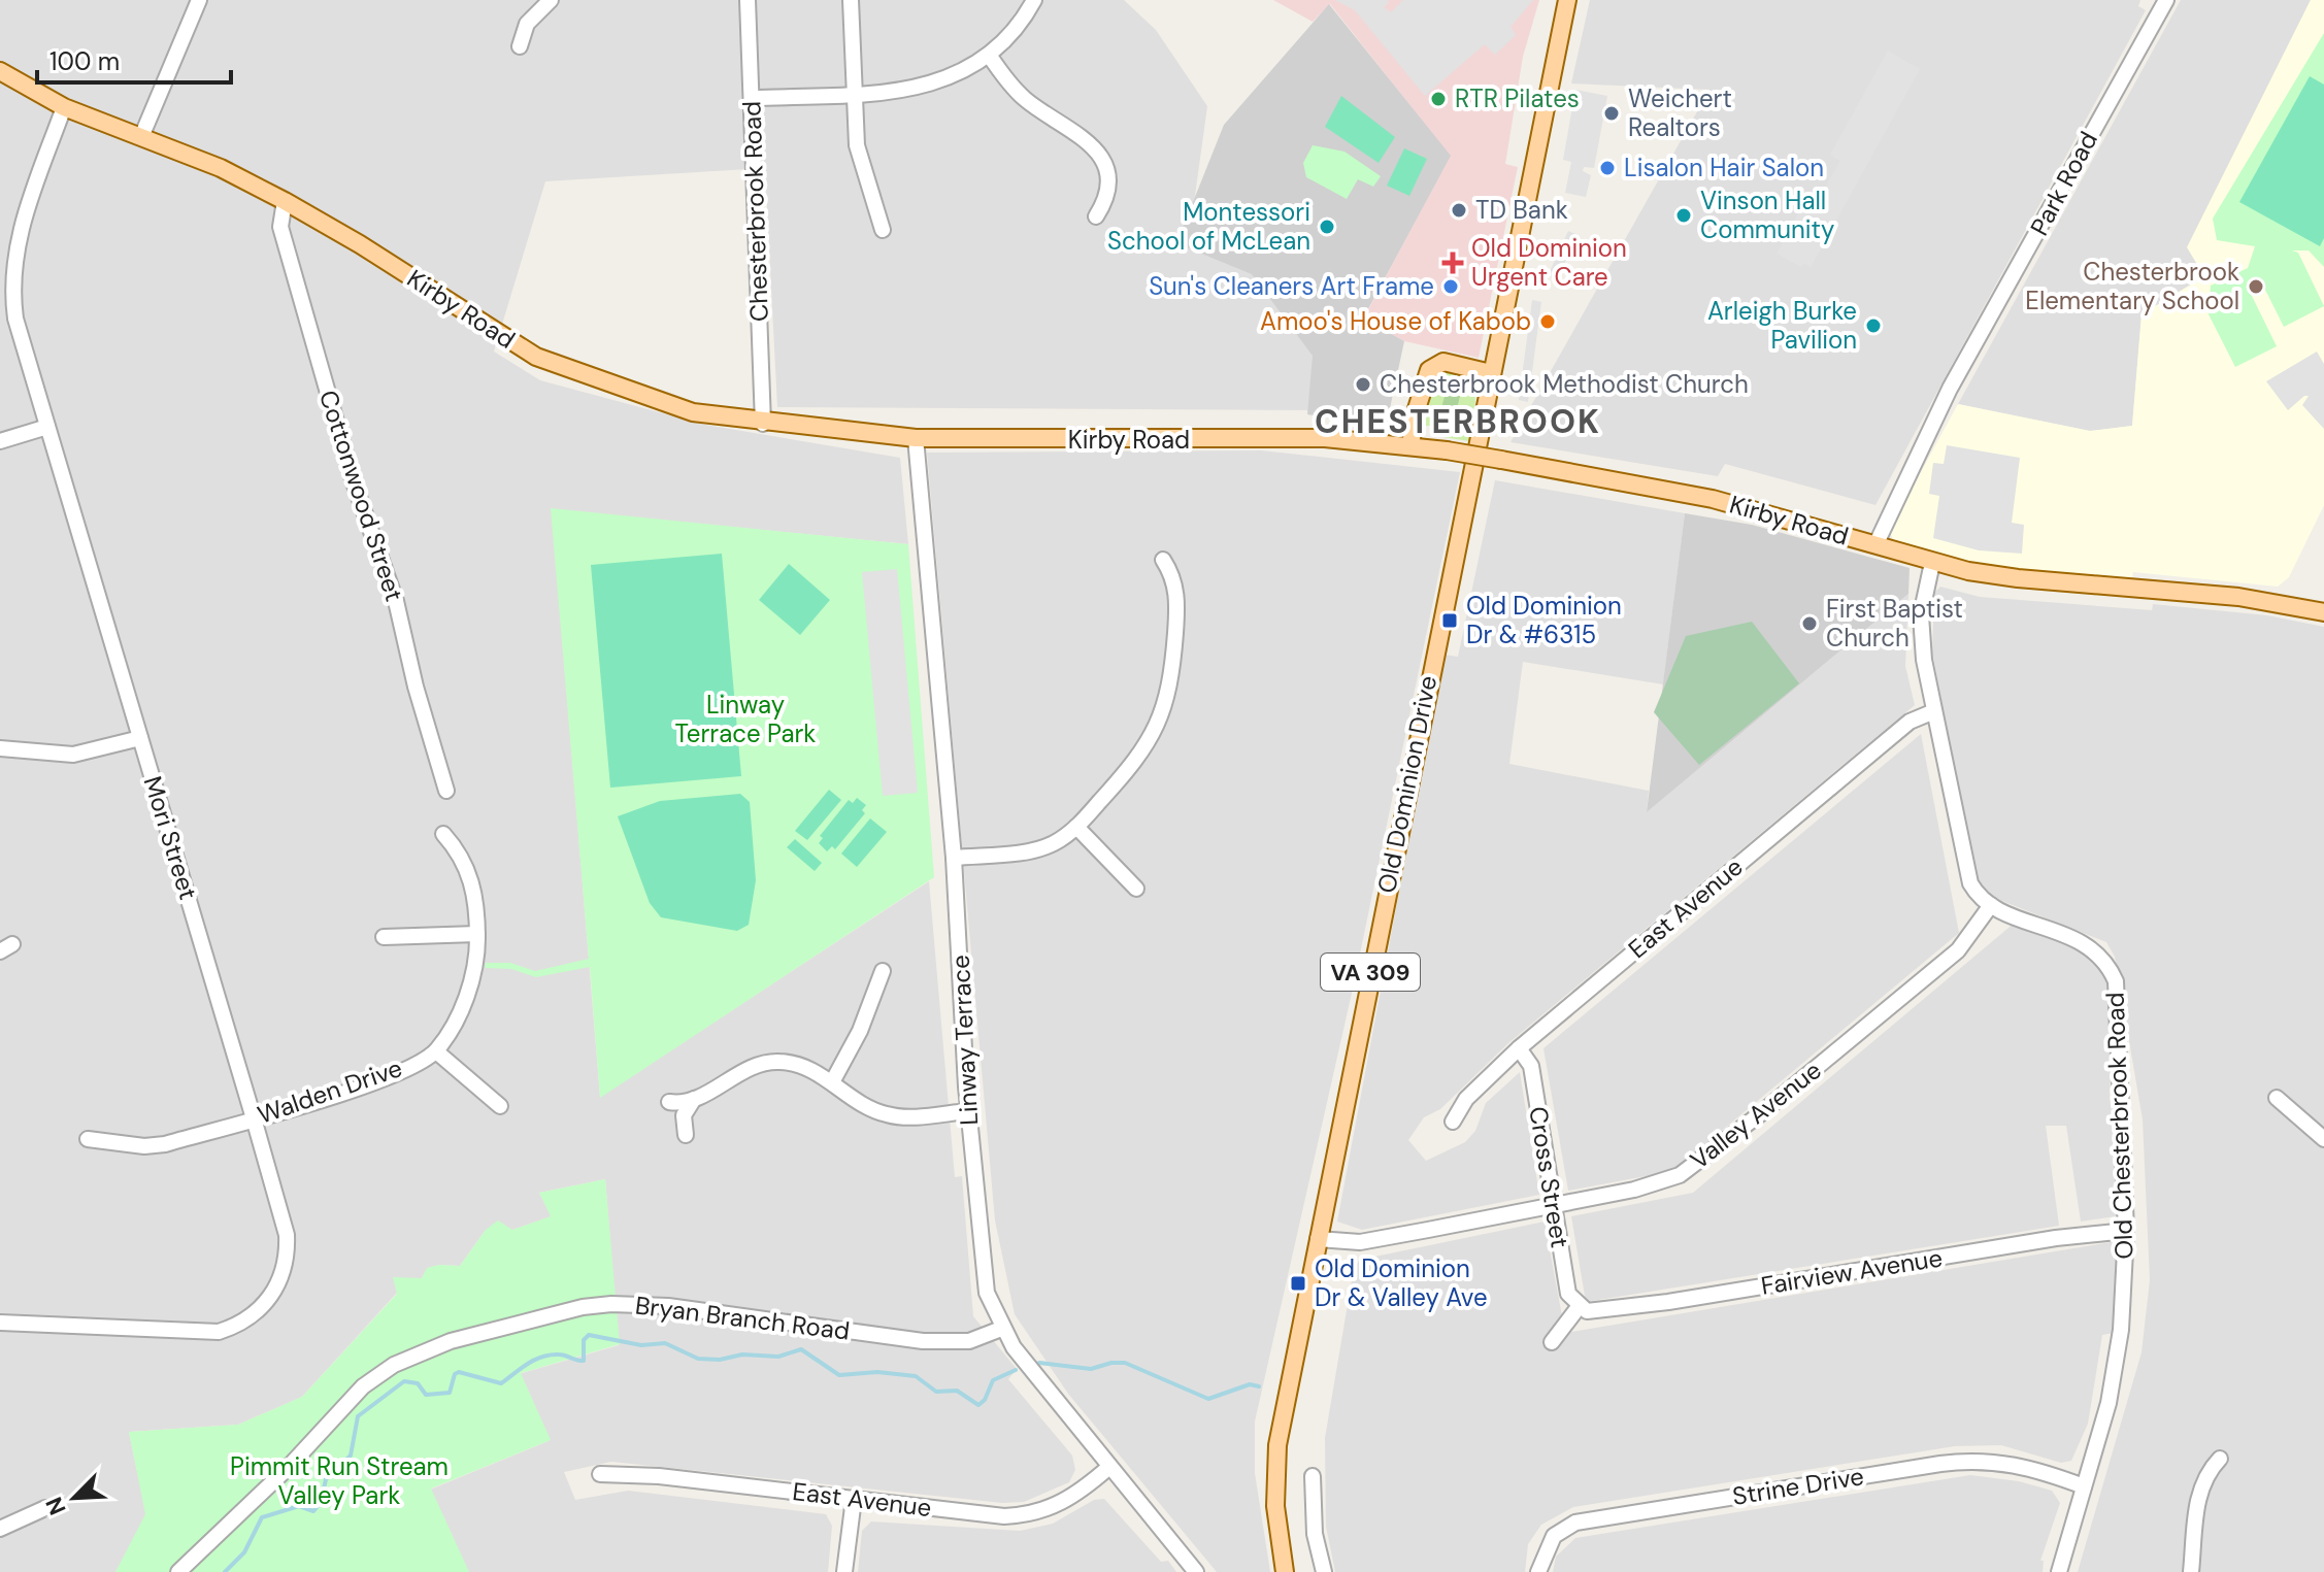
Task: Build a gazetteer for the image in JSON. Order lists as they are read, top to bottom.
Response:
{
  "streets": {
    "main road": ["Kirby Road", "Old Dominion Drive", "VA 309"],
    "street": [
      "Park Road",
      "Chesterbrook Road",
      "Cottonwood Street",
      "Mori Street",
      "East Avenue",
      "Linway Terrace",
      "Walden Drive",
      "Valley Avenue",
      "Old Chesterbrook Road",
      "Cross Street",
      "Fairview Avenue",
      "Bryan Branch Road",
      "Strine Drive"
    ]
  },
  "crossings": [
    ["Park Road", "Kirby Road"],
    ["Chesterbrook Road", "Kirby Road"],
    ["Kirby Road", "Cottonwood Street"],
    ["Kirby Road", "Mori Street"],
    ["Kirby Road", "Linway Terrace"],
    ["Old Dominion Drive", "Valley Avenue"],
    ["Mori Street", "Walden Drive"],
    ["East Avenue", "Linway Terrace"],
    ["East Avenue", "Cross Street"],
    ["Linway Terrace", "Bryan Branch Road"],
    ["Valley Avenue", "Old Chesterbrook Road"],
    ["Valley Avenue", "Cross Street"],
    ["Old Chesterbrook Road", "Fairview Avenue"],
    ["Old Chesterbrook Road", "Strine Drive"],
    ["Cross Street", "Fairview Avenue"]
  ],
  "districts": ["CHESTERBROOK"],
  "parks": ["Linway Terrace Park", "Pimmit Run Stream Valley Park"],
  "places": {
    "other": [
      "RTR Pilates",
      "Weichert Realtors",
      "Lisalon Hair Salon",
      "TD Bank",
      "Vinson Hall Community",
      "Montessori School of McLean",
      "Sun's Cleaners Art Frame",
      "Chesterbrook Elementary School",
      "Amoo's House of Kabob",
      "Arleigh Burke Pavilion",
      "Chesterbrook Methodist Church",
      "First Baptist Church"
    ],
    "health": ["Old Dominion Urgent Care"],
    "transit": ["Old Dominion Dr & #6315", "Old Dominion Dr & Valley Ave"]
  },
  "scale_bar": "100 m",
  "north": "bottom left"
}
